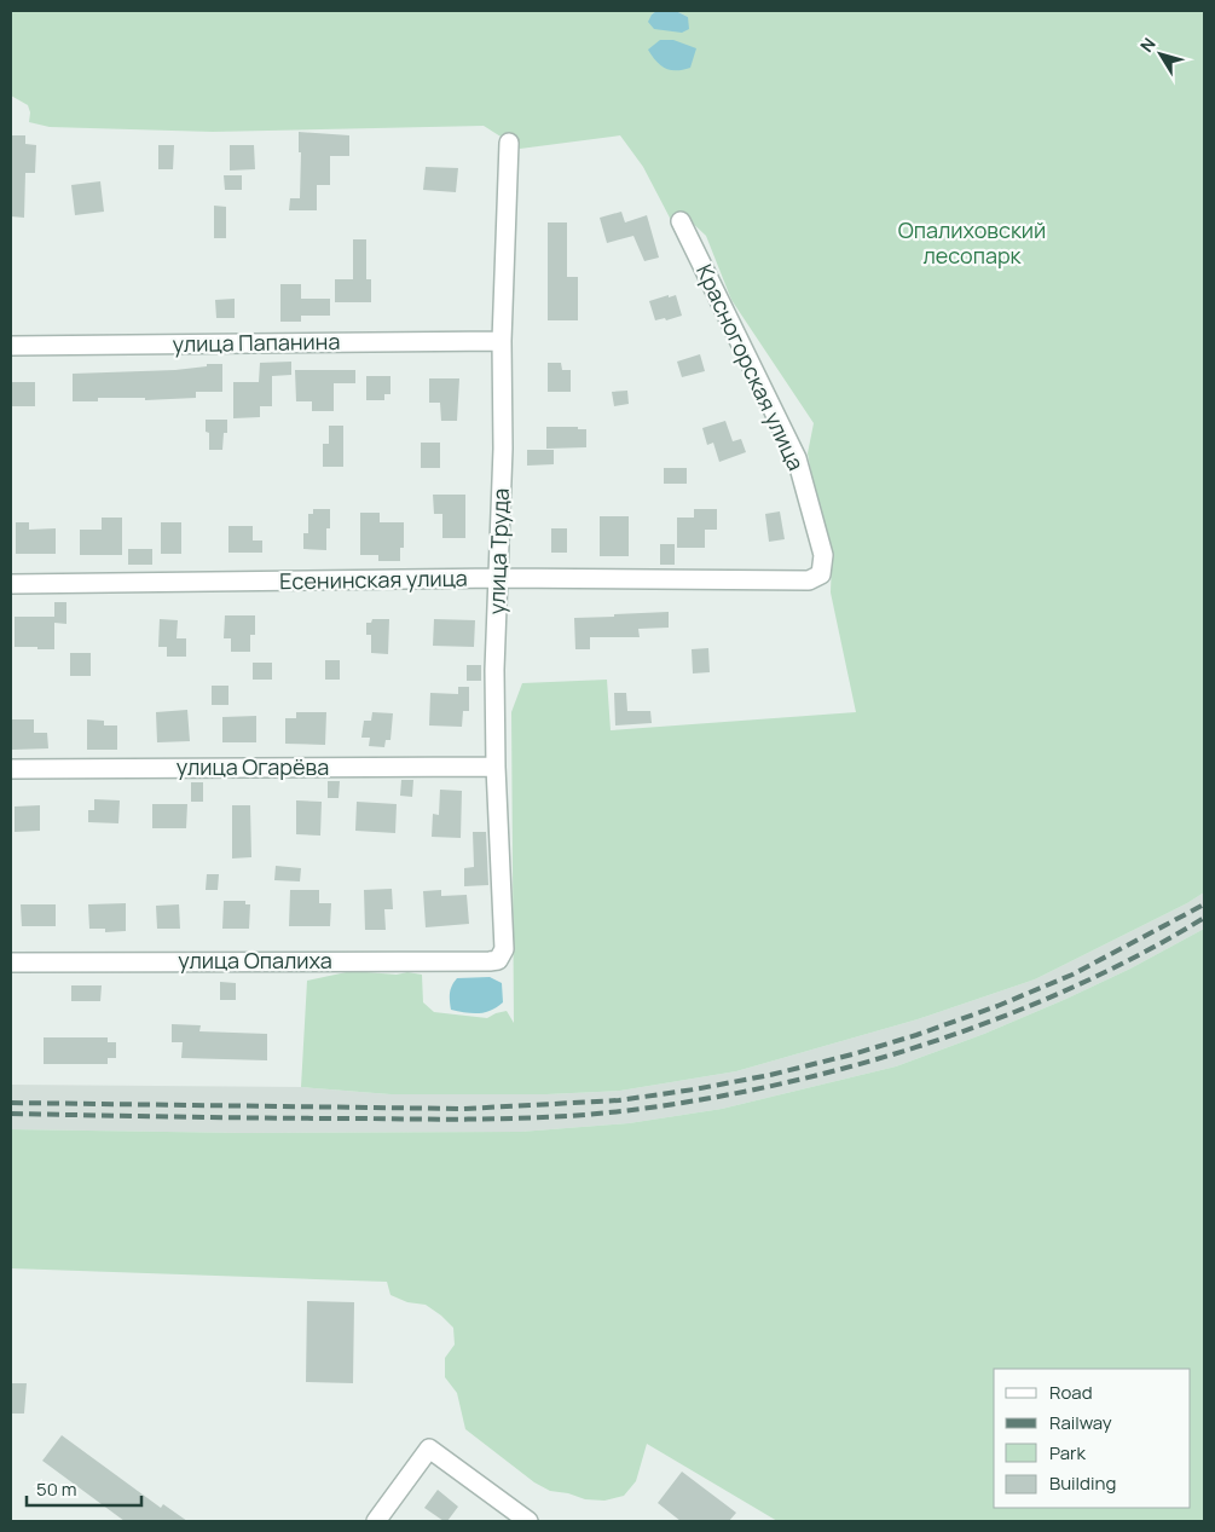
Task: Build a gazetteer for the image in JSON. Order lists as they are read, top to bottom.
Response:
{
  "streets": {
    "street": [
      "улица Папанина",
      "Красногорская улица",
      "улица Труда",
      "Есенинская улица",
      "улица Огарёва",
      "улица Опалиха"
    ]
  },
  "crossings": [
    ["улица Папанина", "улица Труда"],
    ["Красногорская улица", "Есенинская улица"],
    ["улица Труда", "Есенинская улица"],
    ["улица Труда", "улица Огарёва"],
    ["улица Труда", "улица Опалиха"]
  ],
  "parks": ["Опалиховский лесопарк"],
  "legend": [
    "Road",
    "Railway",
    "Park",
    "Building"
  ],
  "scale_bar": "50 m",
  "north": "top left"
}
